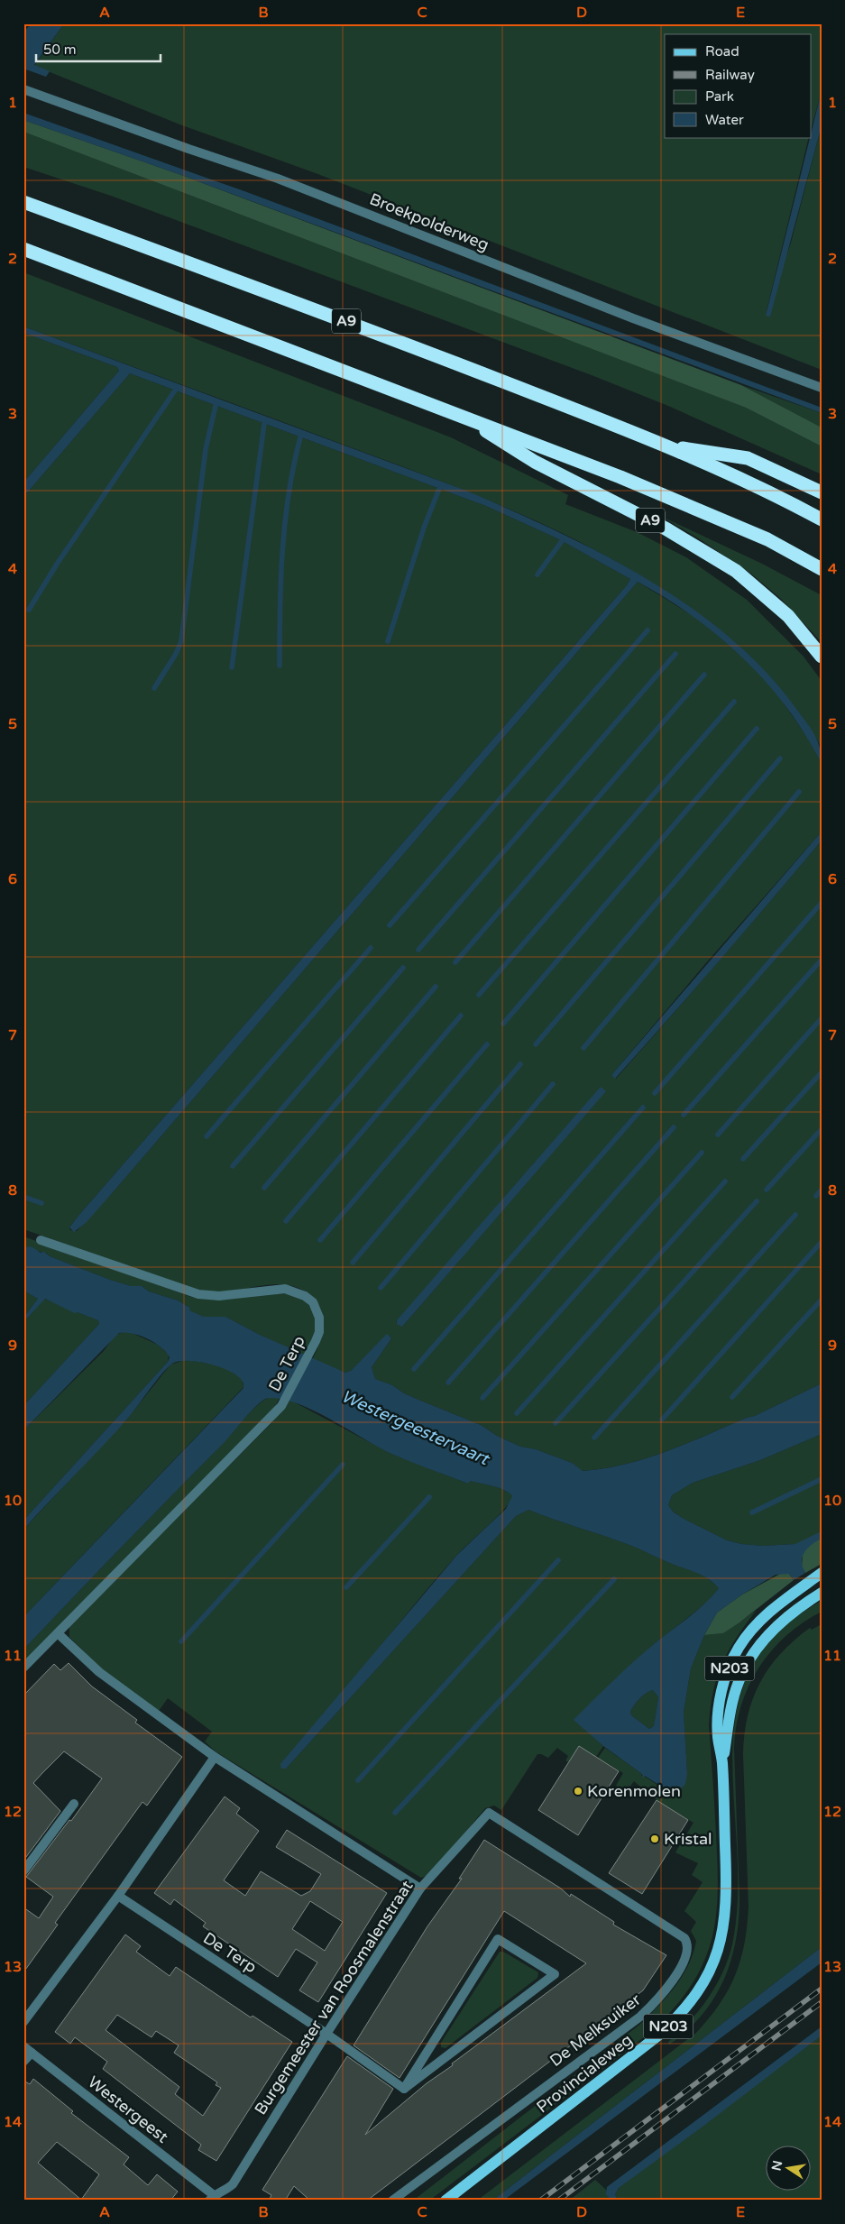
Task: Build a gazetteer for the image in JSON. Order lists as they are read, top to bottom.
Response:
{
  "streets": {
    "highway": ["A9"],
    "main road": ["N203", "Provincialeweg"],
    "street": [
      "Broekpolderweg",
      "De Terp",
      "Burgemeester van Roosmalenstraat",
      "De Melksuiker",
      "Westergeest"
    ]
  },
  "crossings": [
    ["De Terp", "Burgemeester van Roosmalenstraat"],
    ["Burgemeester van Roosmalenstraat", "De Melksuiker"],
    ["Burgemeester van Roosmalenstraat", "Westergeest"]
  ],
  "water": ["Westergeestervaart"],
  "places": ["Korenmolen", "Kristal"],
  "legend": [
    "Road",
    "Railway",
    "Park",
    "Water"
  ],
  "scale_bar": "50 m",
  "north": "left",
  "grid": {
    "columns": [
      "A",
      "B",
      "C",
      "D",
      "E"
    ],
    "rows": [
      "1",
      "2",
      "3",
      "4",
      "5",
      "6",
      "7",
      "8",
      "9",
      "10",
      "11",
      "12",
      "13",
      "14"
    ]
  }
}
